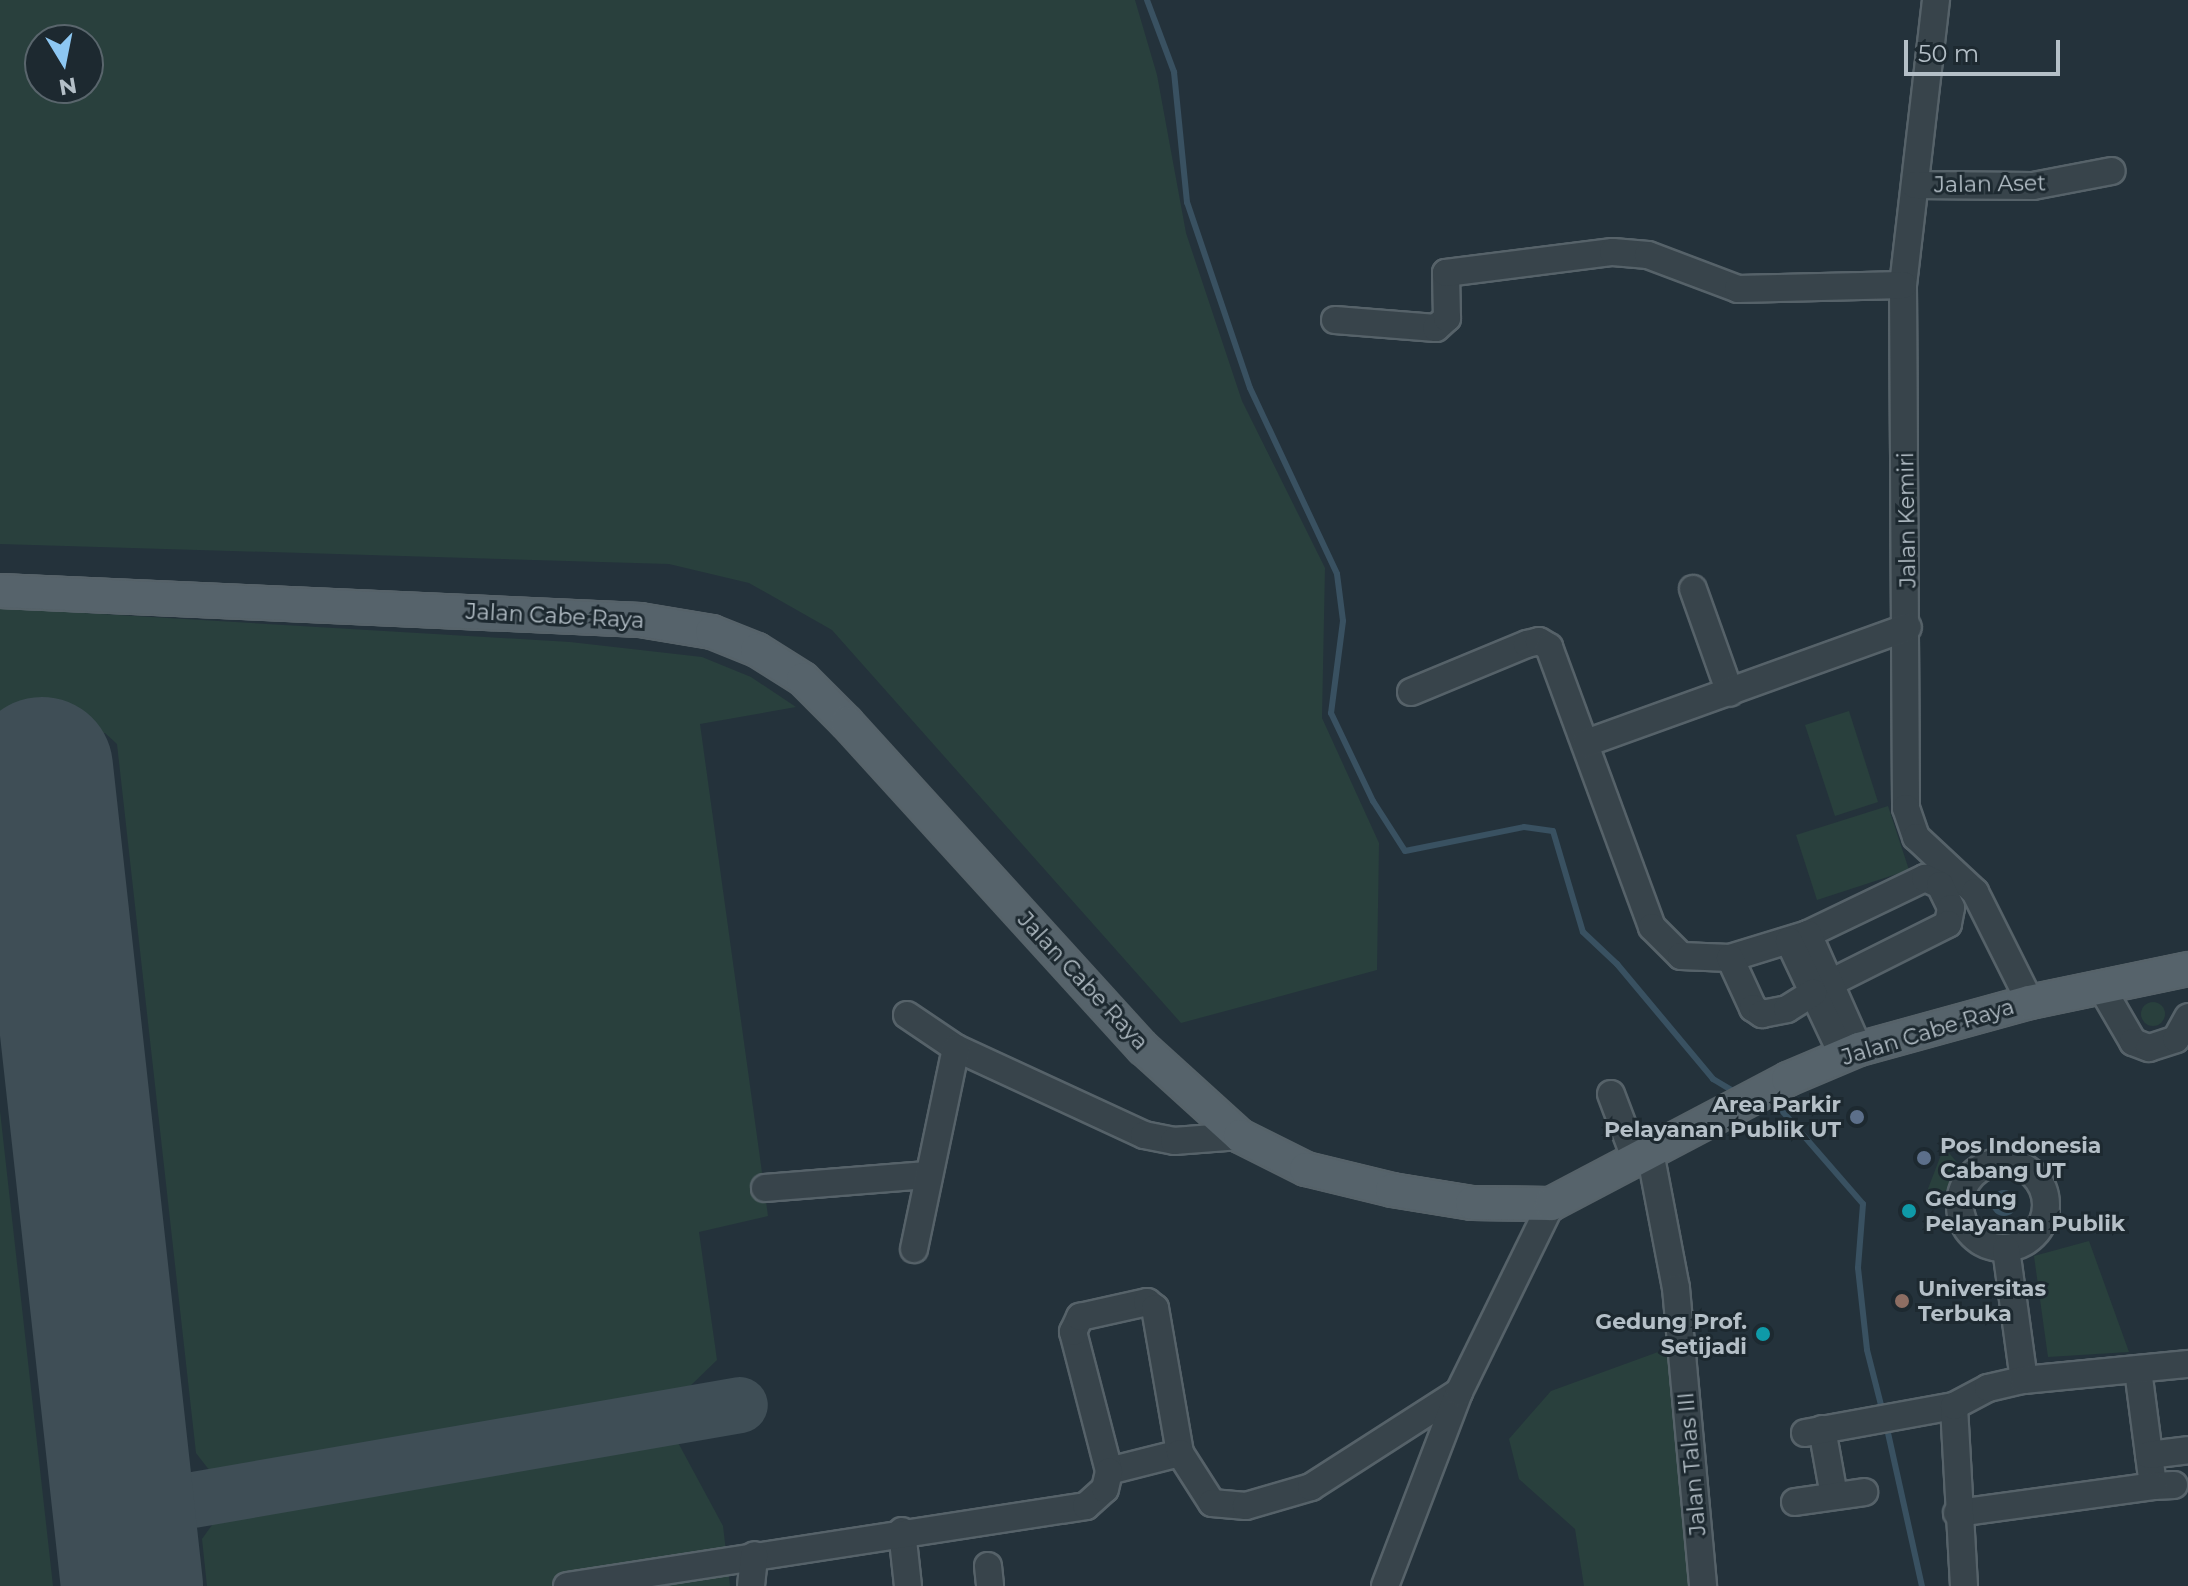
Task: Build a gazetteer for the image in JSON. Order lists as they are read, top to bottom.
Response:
{
  "streets": {
    "main road": ["Jalan Cabe Raya"],
    "street": ["Jalan Aset", "Jalan Kemiri", "Jalan Talas III"]
  },
  "crossings": [
    ["Jalan Aset", "Jalan Kemiri"],
    ["Jalan Kemiri", "Jalan Cabe Raya"],
    ["Jalan Cabe Raya", "Jalan Talas III"]
  ],
  "places": [
    "Area Parkir Pelayanan Publik UT",
    "Pos Indonesia Cabang UT",
    "Gedung Pelayanan Publik",
    "Universitas Terbuka",
    "Gedung Prof. Setijadi"
  ],
  "scale_bar": "50 m",
  "north": "bottom"
}
